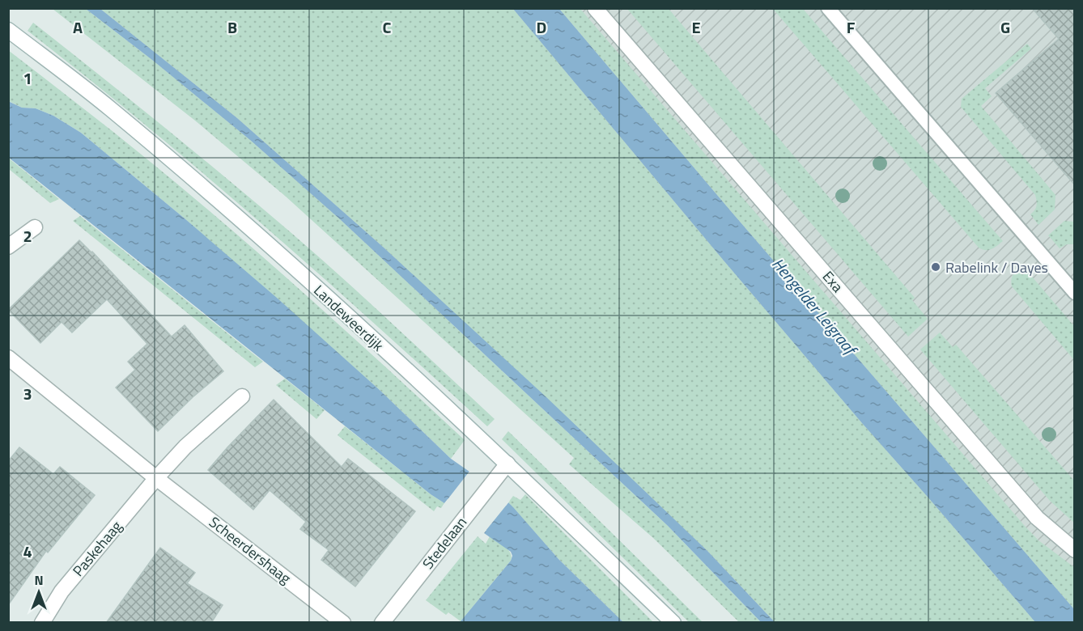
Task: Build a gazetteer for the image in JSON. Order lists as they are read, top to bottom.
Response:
{
  "streets": {
    "street": [
      "Exa",
      "Landeweerdijk",
      "Stedelaan",
      "Paskehaag",
      "Scheerdershaag"
    ]
  },
  "crossings": [
    ["Landeweerdijk", "Stedelaan"],
    ["Paskehaag", "Scheerdershaag"]
  ],
  "water": ["Hengelder Leigraaf"],
  "places": ["Rabelink / Dayes"],
  "north": "top",
  "grid": {
    "columns": [
      "A",
      "B",
      "C",
      "D",
      "E",
      "F",
      "G"
    ],
    "rows": [
      "1",
      "2",
      "3",
      "4"
    ]
  }
}
